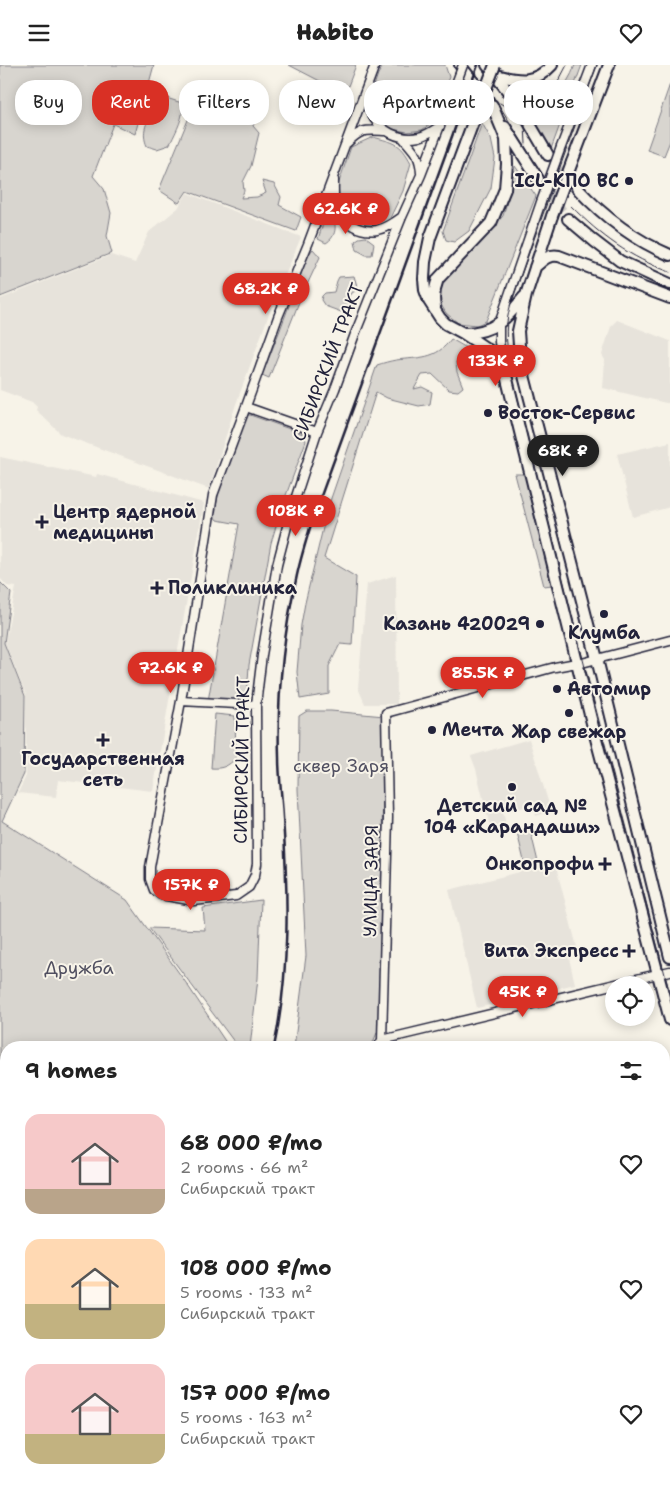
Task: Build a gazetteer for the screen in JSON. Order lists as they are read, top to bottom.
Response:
{
  "streets": {
    "street": ["СИБИРСКИЙ ТРАКТ", "УЛИЦА ЗАРЯ"]
  },
  "parks": ["сквер Заря", "Дружба"],
  "places": {
    "other": [
      "ICL-КПО ВС",
      "Восток-Сервис",
      "Клумба",
      "Казань 420029",
      "Автомир",
      "Жар свежар",
      "Мечта",
      "Детский сад № 104 «Карандаши»"
    ],
    "health": [
      "Центр ядерной медицины",
      "Поликлиника",
      "Государственная сеть",
      "Онкопрофи",
      "Вита Экспресс"
    ]
  },
  "page": {
    "header": "Habito",
    "chip": [
      "Buy",
      "Rent",
      "Filters",
      "New",
      "Apartment",
      "House"
    ],
    "price": [
      "62.6K ₽",
      "68.2K ₽",
      "133K ₽",
      "68K ₽",
      "108K ₽",
      "72.6K ₽",
      "85.5K ₽",
      "157K ₽",
      "45K ₽"
    ],
    "heading": "9 homes",
    "list": [
      {
        "name": "68 000 ₽/mo",
        "note": "2 rooms · 66 m² · Сибирский тракт"
      },
      {
        "name": "108 000 ₽/mo",
        "note": "5 rooms · 133 m² · Сибирский тракт"
      },
      {
        "name": "157 000 ₽/mo",
        "note": "5 rooms · 163 m² · Сибирский тракт"
      }
    ]
  }
}
